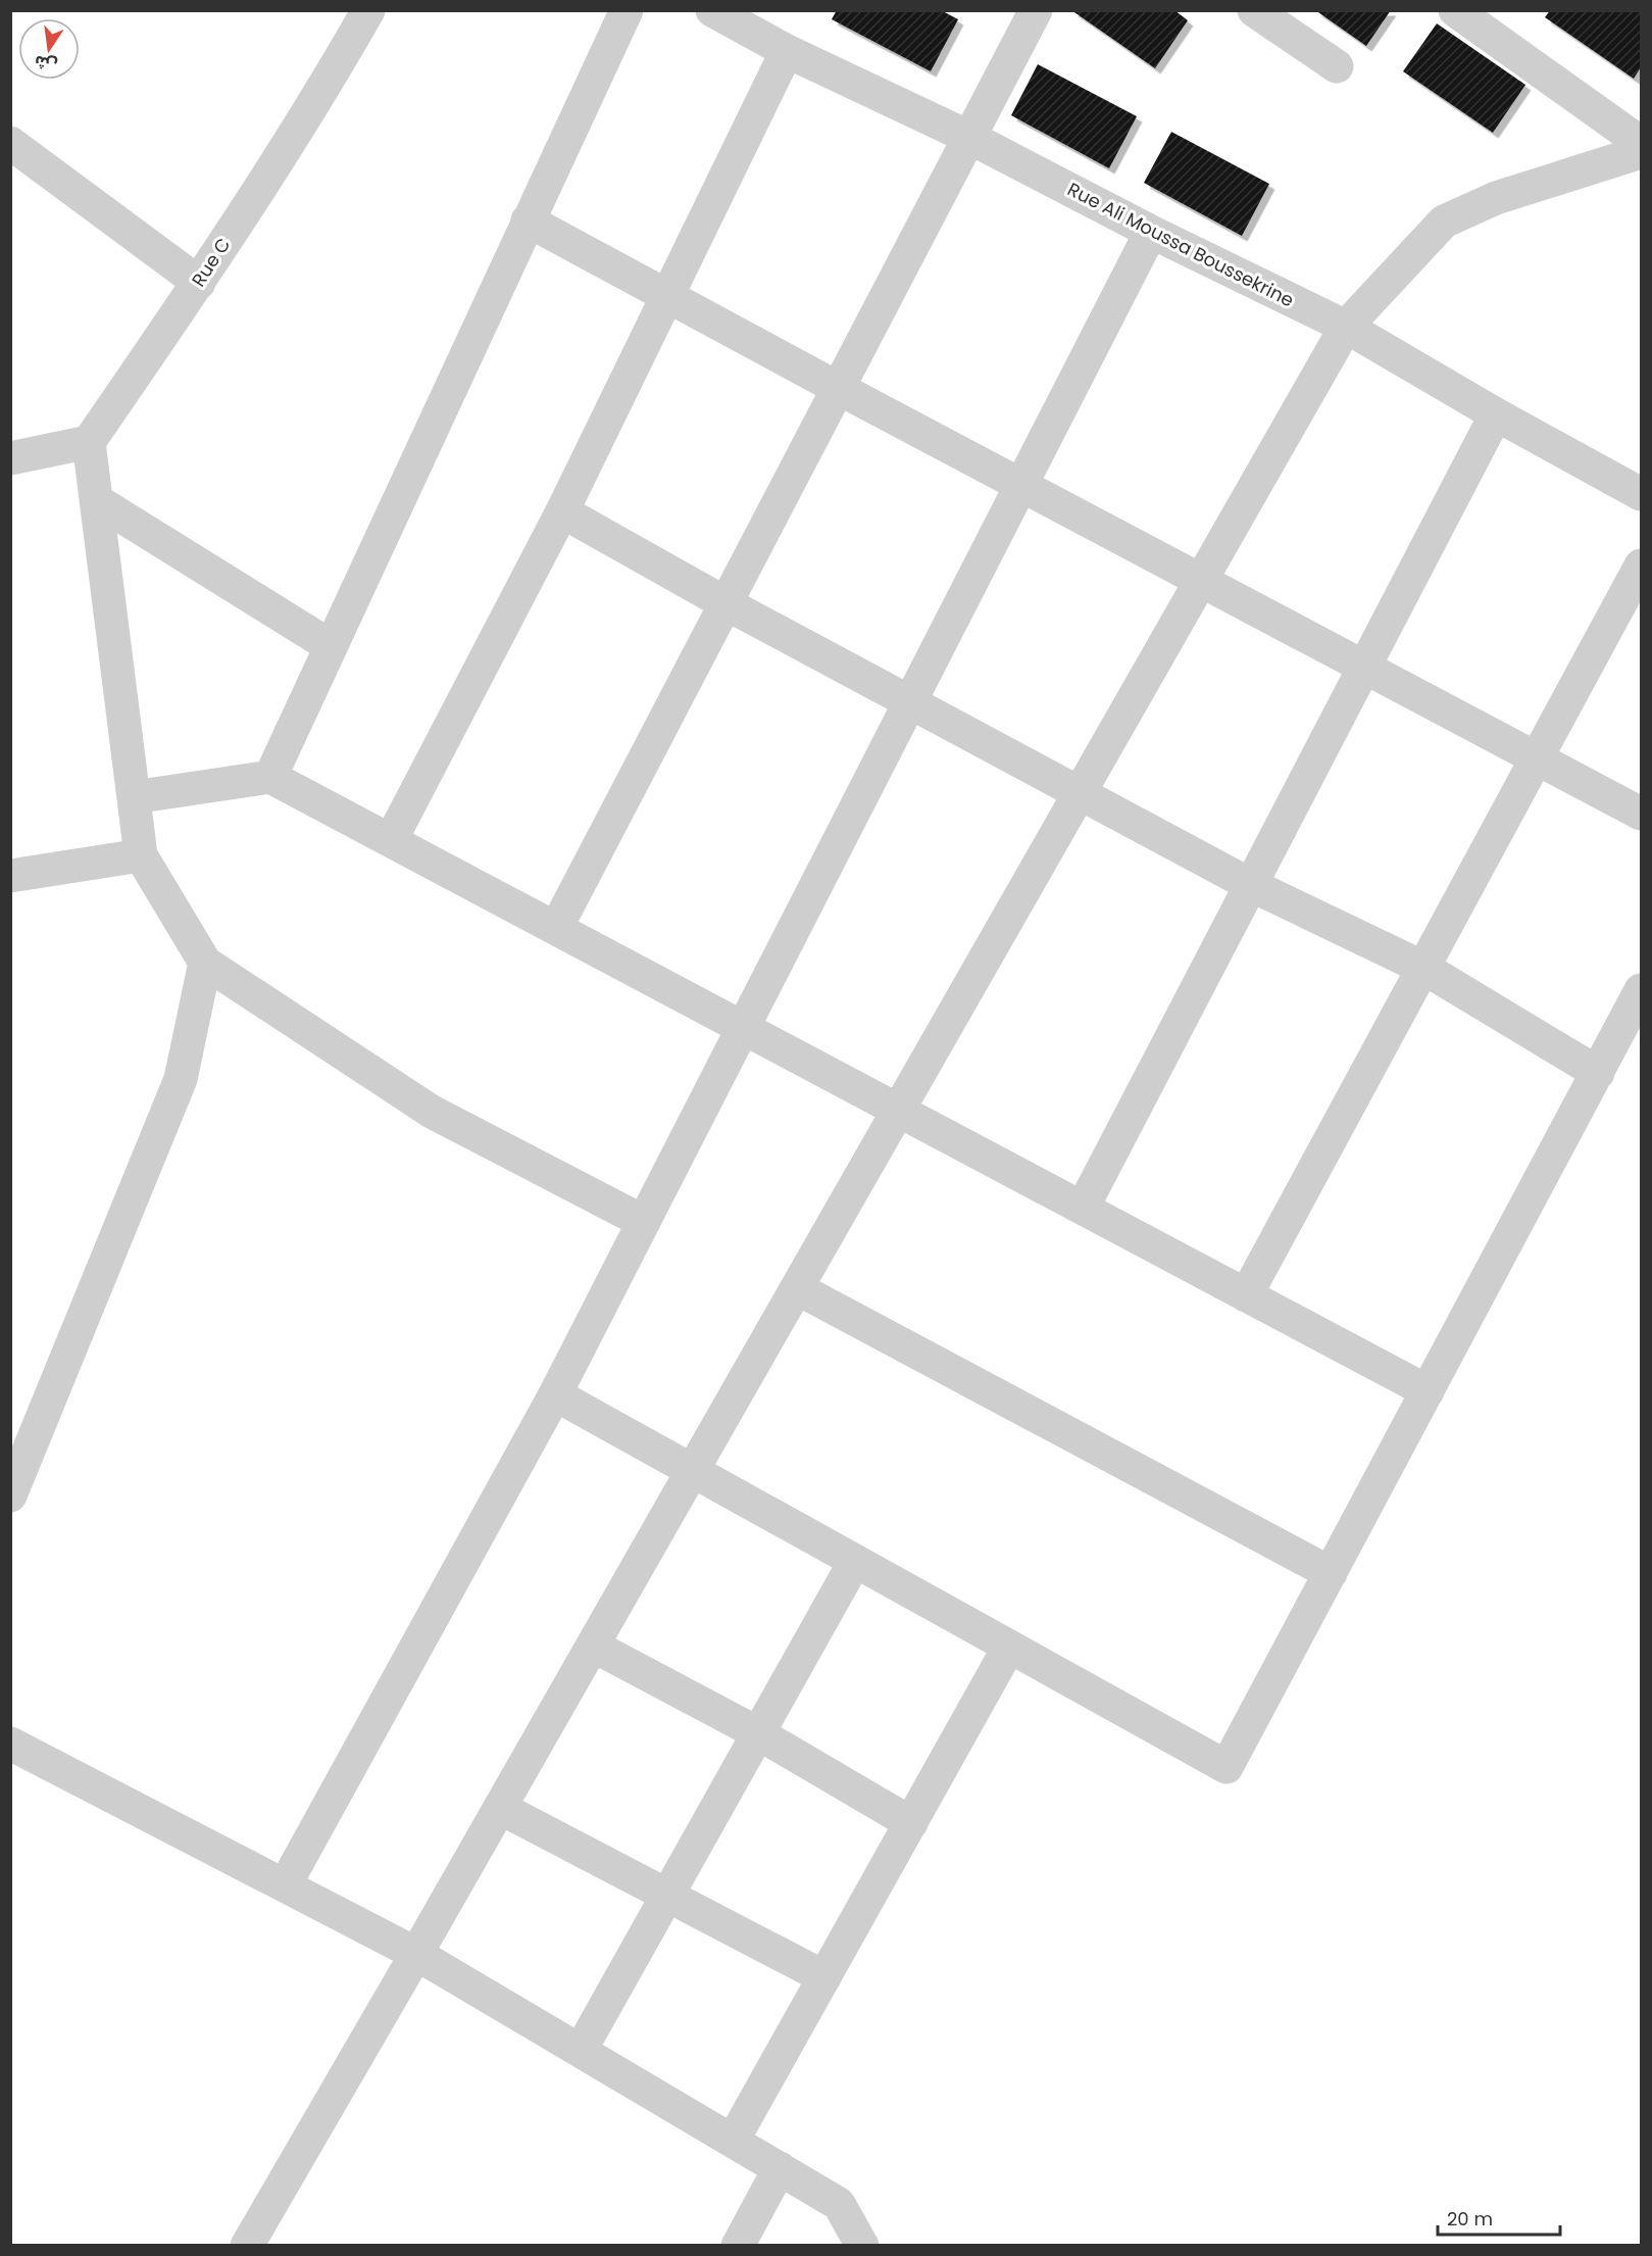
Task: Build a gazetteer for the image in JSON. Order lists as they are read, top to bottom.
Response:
{
  "streets": {
    "street": ["Rue Ali Moussa Boussekrine", "Rue C"]
  },
  "scale_bar": "20 m",
  "north": "bottom"
}
